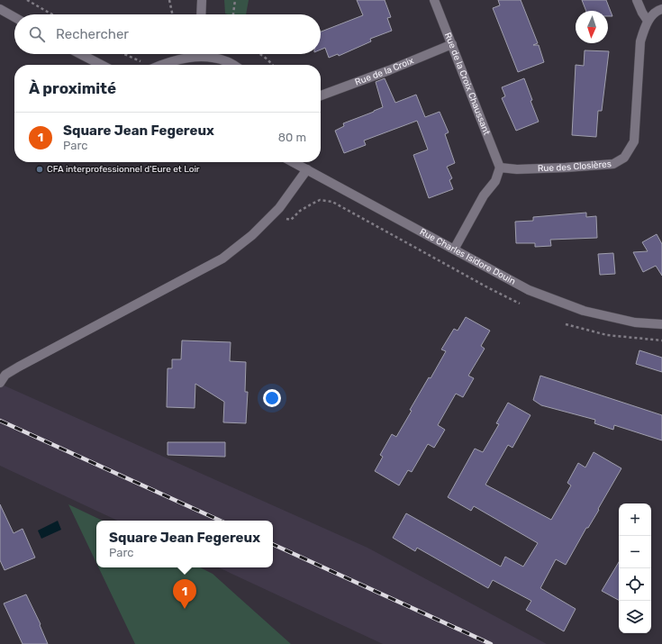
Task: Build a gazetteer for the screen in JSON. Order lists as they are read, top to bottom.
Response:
{
  "streets": {
    "street": [
      "Rue de la Croix",
      "Rue de la Croix Chaussant",
      "Rue des Closières",
      "Rue Charles Isidore Douin"
    ]
  },
  "crossings": [
    ["Rue de la Croix", "Rue de la Croix Chaussant"],
    ["Rue de la Croix Chaussant", "Rue des Closières"]
  ],
  "places": ["CFA interprofessionnel d'Eure et Loir"],
  "north": "bottom",
  "page": {
    "search": "Rechercher",
    "heading": "À proximité",
    "list": [
      {
        "mark": "1",
        "name": "Square Jean Fegereux",
        "note": "Parc",
        "value": "80 m"
      }
    ],
    "map_buttons": ["+", "−"],
    "popup": ["Square Jean Fegereux", "Parc"],
    "pins": "1"
  }
}
